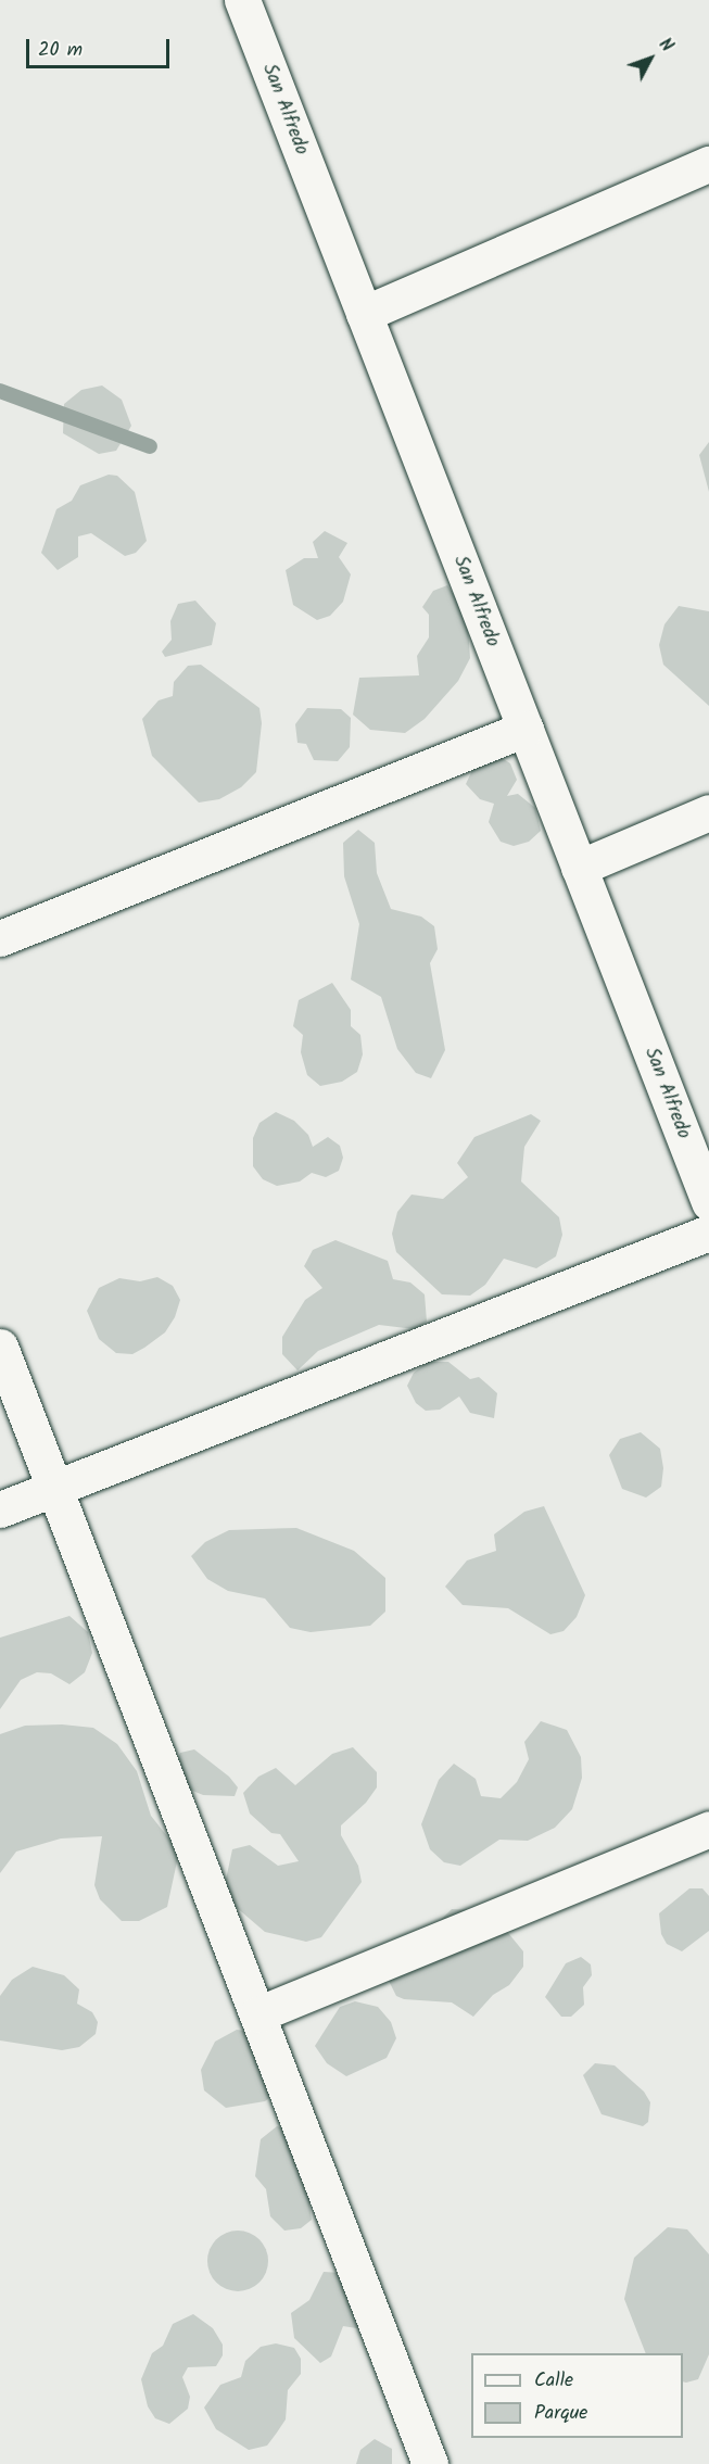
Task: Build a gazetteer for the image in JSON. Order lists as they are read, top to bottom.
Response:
{
  "streets": {
    "street": ["San Alfredo"]
  },
  "legend": ["Calle", "Parque"],
  "scale_bar": "20 m",
  "north": "top right"
}
